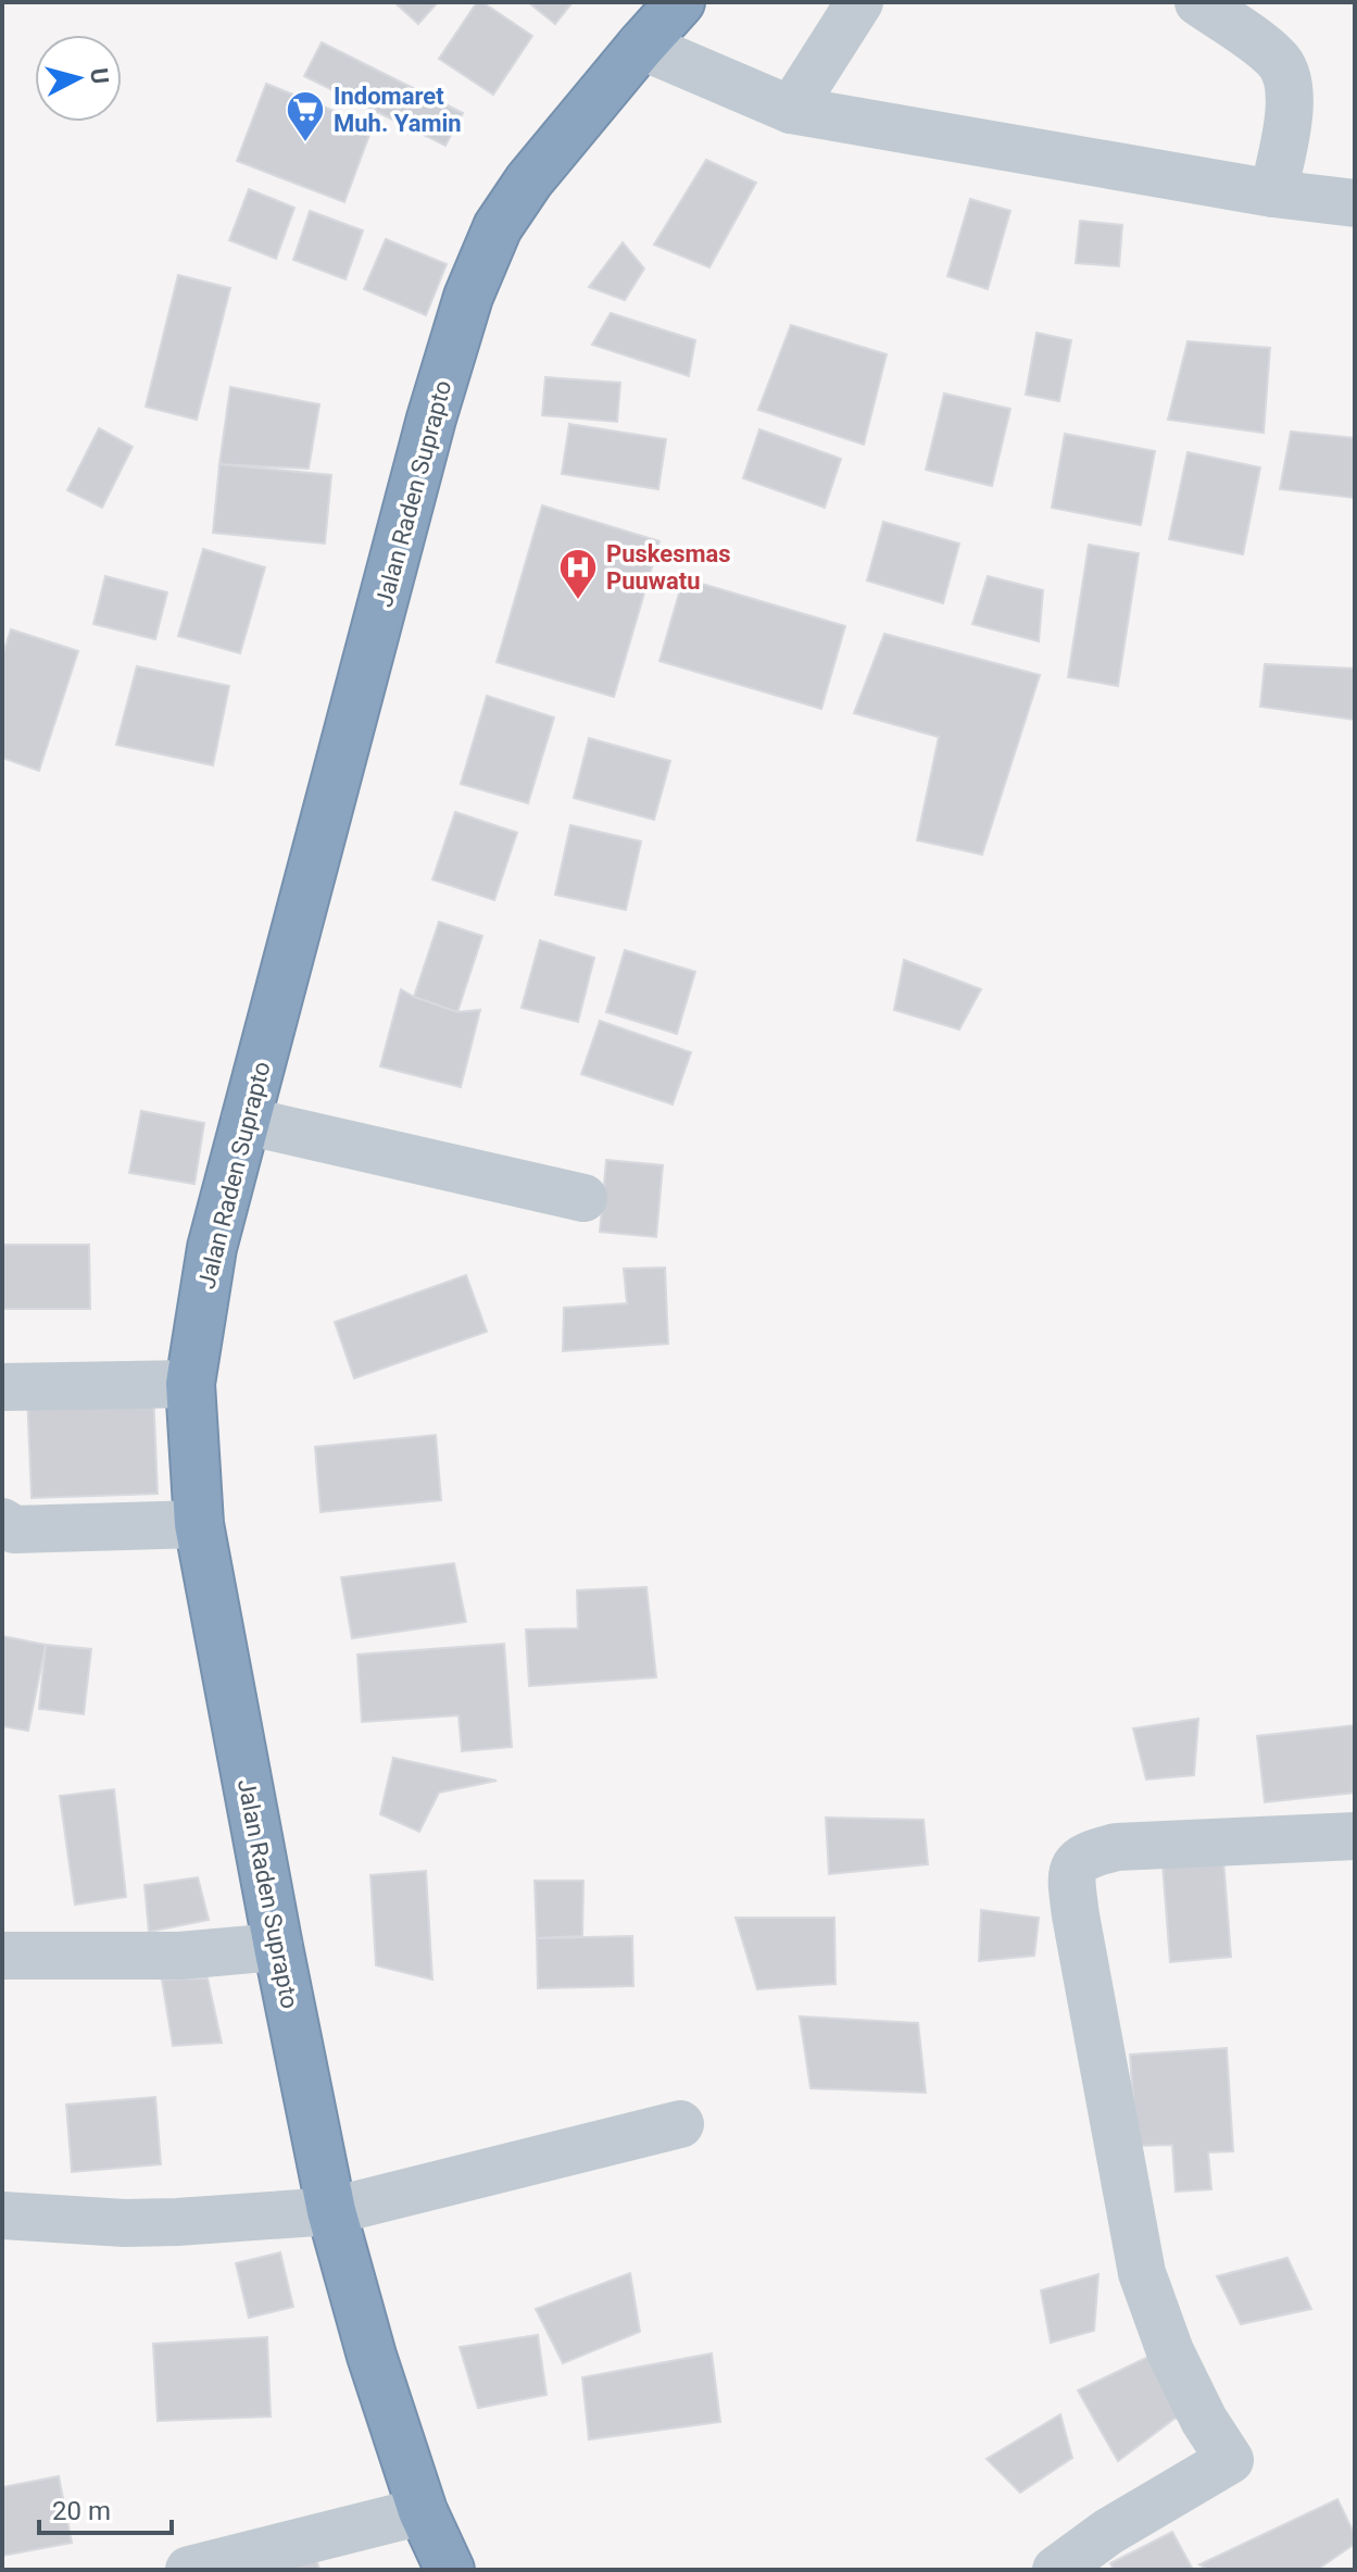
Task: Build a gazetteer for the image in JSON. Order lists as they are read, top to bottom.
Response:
{
  "streets": {
    "highway": ["Jalan Raden Suprapto"]
  },
  "places": {
    "supermarket": ["Indomaret Muh. Yamin"],
    "hospital": ["Puskesmas Puuwatu"]
  },
  "scale_bar": "20 m",
  "north": "right"
}
